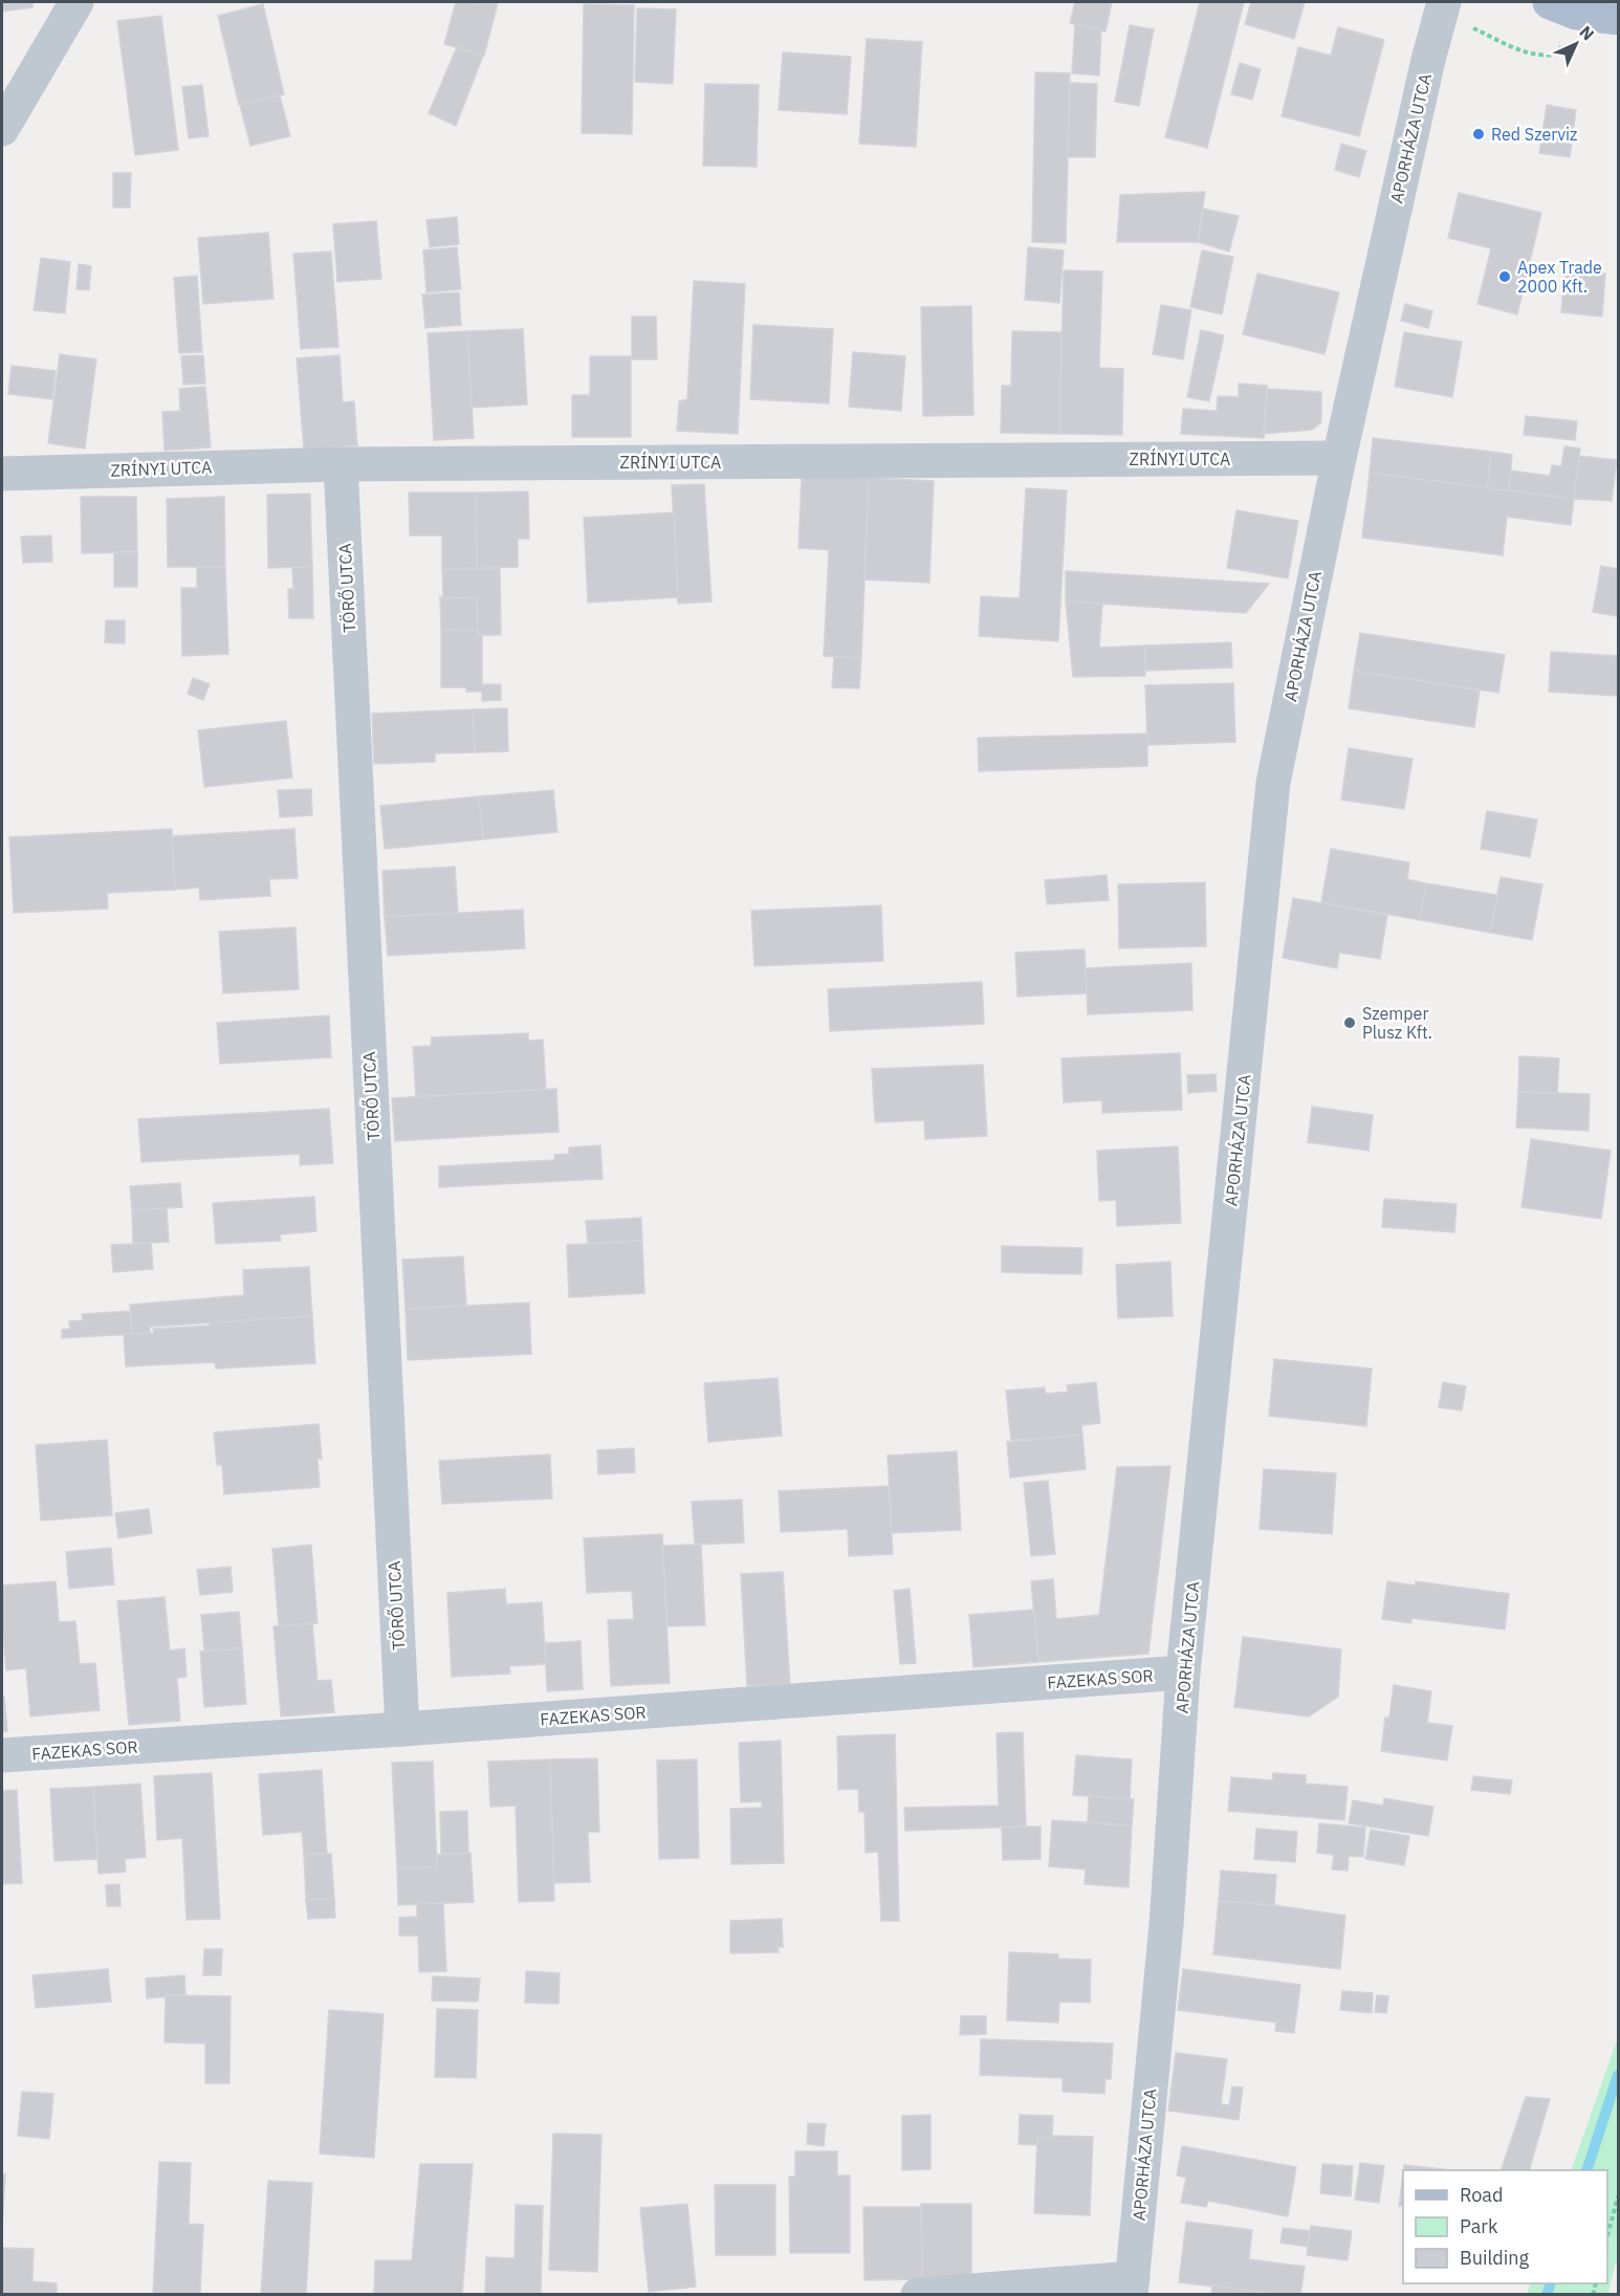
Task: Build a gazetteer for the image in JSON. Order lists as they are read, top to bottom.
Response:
{
  "streets": {
    "street": [
      "APORHÁZA UTCA",
      "ZRÍNYI UTCA",
      "TÖRŐ UTCA",
      "FAZEKAS SOR"
    ]
  },
  "crossings": [
    ["APORHÁZA UTCA", "ZRÍNYI UTCA"],
    ["APORHÁZA UTCA", "FAZEKAS SOR"],
    ["ZRÍNYI UTCA", "TÖRŐ UTCA"],
    ["TÖRŐ UTCA", "FAZEKAS SOR"]
  ],
  "places": ["Red Szerviz", "Apex Trade 2000 Kft.", "Szemper Plusz Kft."],
  "legend": ["Road", "Park", "Building"],
  "north": "top right"
}
